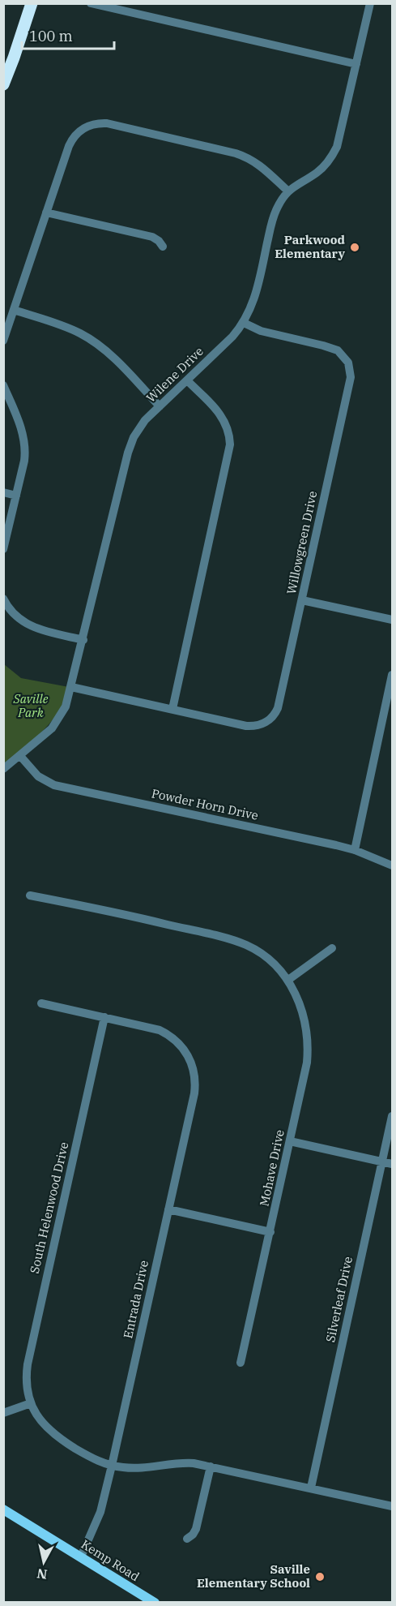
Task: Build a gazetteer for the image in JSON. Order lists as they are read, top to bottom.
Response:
{
  "streets": {
    "main road": ["Kemp Road"],
    "street": [
      "Wilene Drive",
      "Willowgreen Drive",
      "Powder Horn Drive",
      "Mohave Drive",
      "South Helenwood Drive",
      "Entrada Drive",
      "Silverleaf Drive"
    ]
  },
  "crossings": [
    ["Wilene Drive", "Willowgreen Drive"],
    ["Wilene Drive", "Powder Horn Drive"],
    ["South Helenwood Drive", "Entrada Drive"],
    ["Entrada Drive", "Kemp Road"]
  ],
  "parks": ["Saville Park"],
  "places": ["Parkwood Elementary", "Saville Elementary School"],
  "scale_bar": "100 m",
  "north": "bottom"
}
